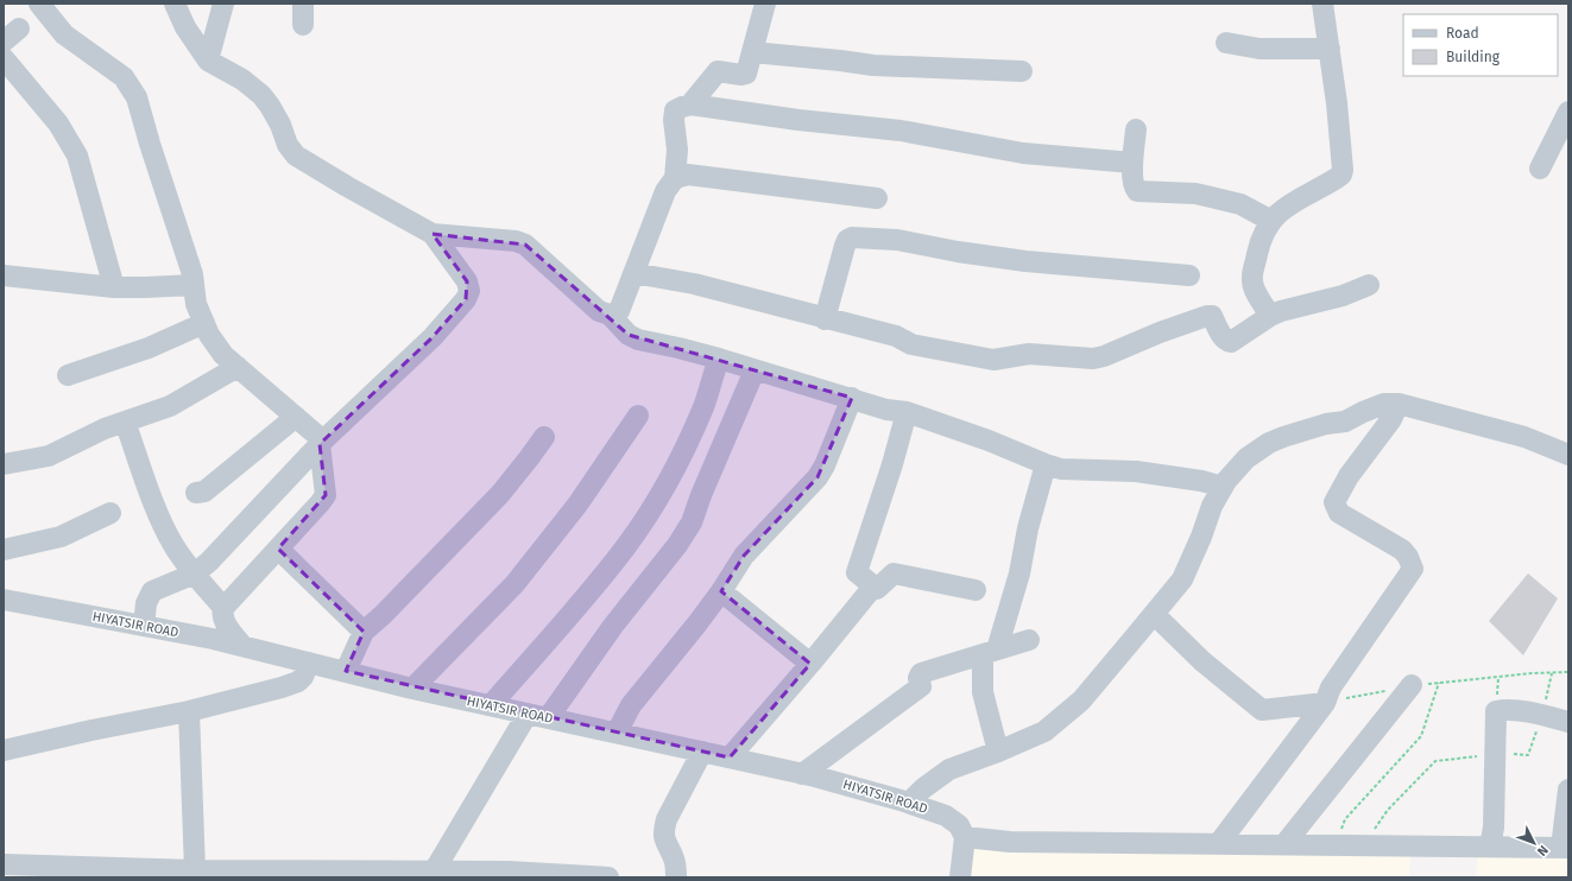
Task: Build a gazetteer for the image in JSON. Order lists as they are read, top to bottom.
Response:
{
  "streets": {
    "street": ["HIYATSIR ROAD"]
  },
  "legend": ["Road", "Building"],
  "north": "bottom right"
}
